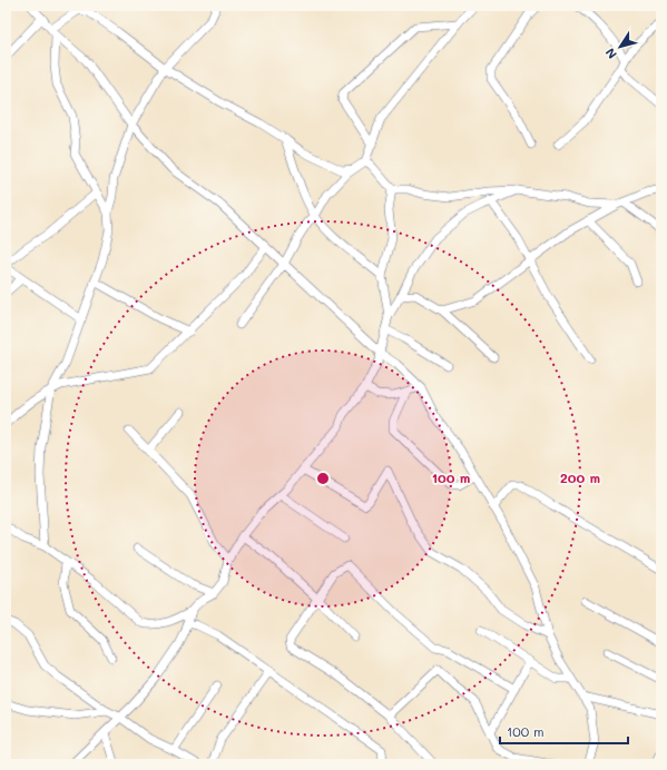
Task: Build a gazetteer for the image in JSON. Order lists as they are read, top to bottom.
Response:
{
  "scale_bar": "100 m",
  "north": "bottom left",
  "rings": ["100 m", "200 m"]
}
